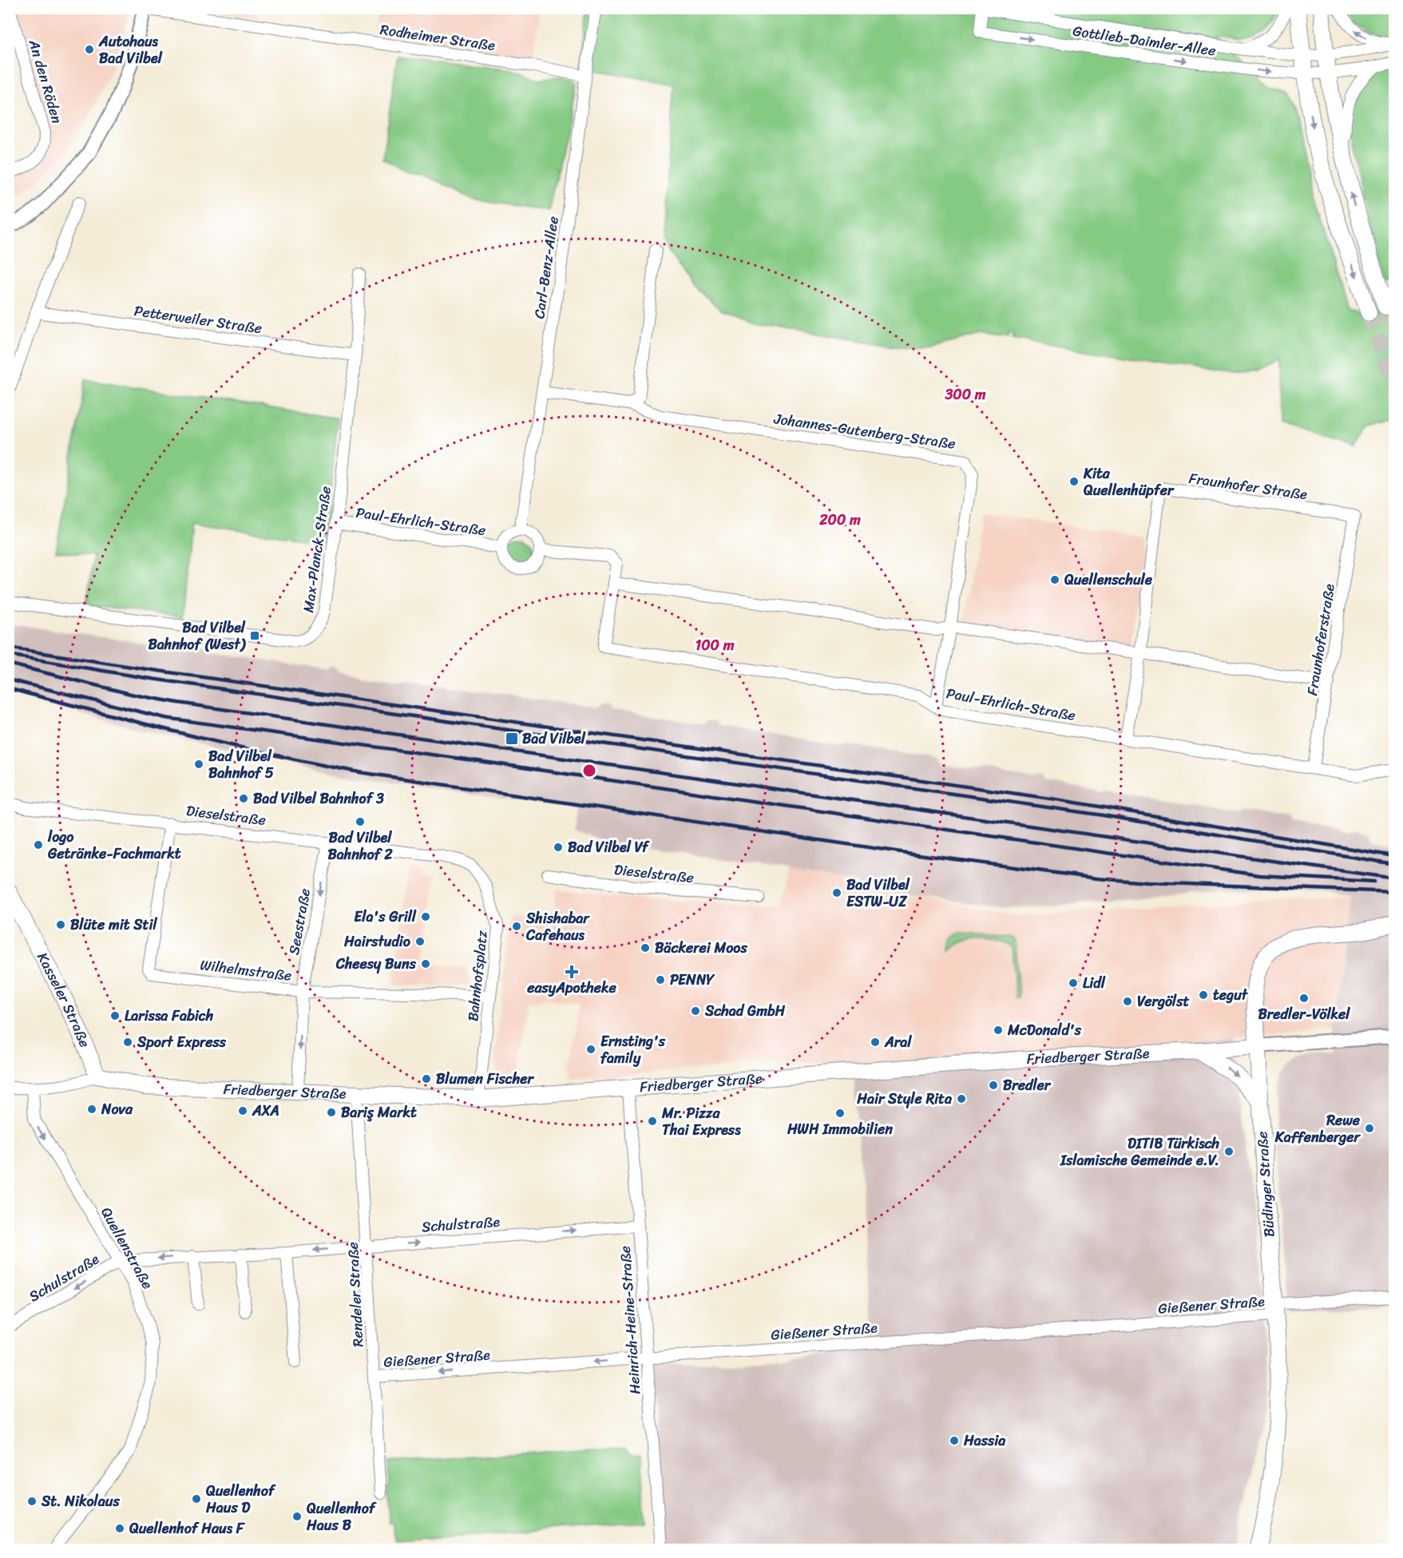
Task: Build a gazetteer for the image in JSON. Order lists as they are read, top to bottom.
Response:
{
  "streets": {
    "main road": ["Kasseler Straße", "Friedberger Straße", "Büdinger Straße"],
    "street": [
      "Rodheimer Straße",
      "Gottlieb-Daimler-Allee",
      "An den Röden",
      "Carl-Benz-Allee",
      "Petterweiler Straße",
      "Johannes-Gutenberg-Straße",
      "Fraunhofer Straße",
      "Paul-Ehrlich-Straße",
      "Max-Planck-Straße",
      "Fraunhoferstraße",
      "Dieselstraße",
      "Seestraße",
      "Wilhelmstraße",
      "Bahnhofsplatz",
      "Schulstraße",
      "Quellenstraße",
      "Rendeler Straße",
      "Gießener Straße",
      "Heinrich-Heine-Straße"
    ]
  },
  "crossings": [
    ["Rodheimer Straße", "Carl-Benz-Allee"],
    ["Carl-Benz-Allee", "Paul-Ehrlich-Straße"],
    ["Petterweiler Straße", "Max-Planck-Straße"],
    ["Johannes-Gutenberg-Straße", "Paul-Ehrlich-Straße"],
    ["Fraunhofer Straße", "Paul-Ehrlich-Straße"],
    ["Fraunhofer Straße", "Fraunhoferstraße"],
    ["Paul-Ehrlich-Straße", "Max-Planck-Straße"],
    ["Paul-Ehrlich-Straße", "Fraunhoferstraße"],
    ["Dieselstraße", "Seestraße"],
    ["Dieselstraße", "Wilhelmstraße"],
    ["Dieselstraße", "Bahnhofsplatz"],
    ["Seestraße", "Wilhelmstraße"],
    ["Seestraße", "Friedberger Straße"],
    ["Wilhelmstraße", "Bahnhofsplatz"],
    ["Bahnhofsplatz", "Friedberger Straße"],
    ["Kasseler Straße", "Friedberger Straße"],
    ["Friedberger Straße", "Büdinger Straße"],
    ["Friedberger Straße", "Rendeler Straße"],
    ["Friedberger Straße", "Heinrich-Heine-Straße"],
    ["Büdinger Straße", "Gießener Straße"],
    ["Schulstraße", "Quellenstraße"],
    ["Schulstraße", "Rendeler Straße"],
    ["Schulstraße", "Heinrich-Heine-Straße"],
    ["Rendeler Straße", "Gießener Straße"],
    ["Gießener Straße", "Heinrich-Heine-Straße"]
  ],
  "one_way": ["Seestraße", "Quellenstraße"],
  "places": {
    "other": [
      "Autohaus Bad Vilbel",
      "Kita Quellenhüpfer",
      "Quellenschule",
      "Bad Vilbel Bahnhof 5",
      "Bad Vilbel Bahnhof 3",
      "Bad Vilbel Bahnhof 2",
      "logo Getränke-Fachmarkt",
      "Bad Vilbel Vf",
      "Bad Vilbel ESTW-UZ",
      "Ela's Grill",
      "Blüte mit Stil",
      "Shishabar Cafehaus",
      "Hairstudio",
      "Bäckerei Moos",
      "Cheesy Buns",
      "PENNY",
      "Lidl",
      "tegut",
      "Bredler-Völkel",
      "Vergölst",
      "Schad GmbH",
      "Larissa Fabich",
      "McDonald's",
      "Sport Express",
      "Aral",
      "Ernsting's family",
      "Blumen Fischer",
      "Bredler",
      "Hair Style Rita",
      "Nova",
      "AXA",
      "Bariş Markt",
      "HWH Immobilien",
      "Mr. Pizza Thai Express",
      "Rewe Kaffenberger",
      "DITIB Türkisch Islamische Gemeinde e.V.",
      "Hassia",
      "Quellenhof Haus D",
      "St. Nikolaus",
      "Quellenhof Haus B",
      "Quellenhof Haus F"
    ],
    "transit": ["Bad Vilbel Bahnhof (West)", "Bad Vilbel"],
    "health": ["easyApotheke"]
  },
  "rings": ["300 m", "200 m", "100 m"]
}
